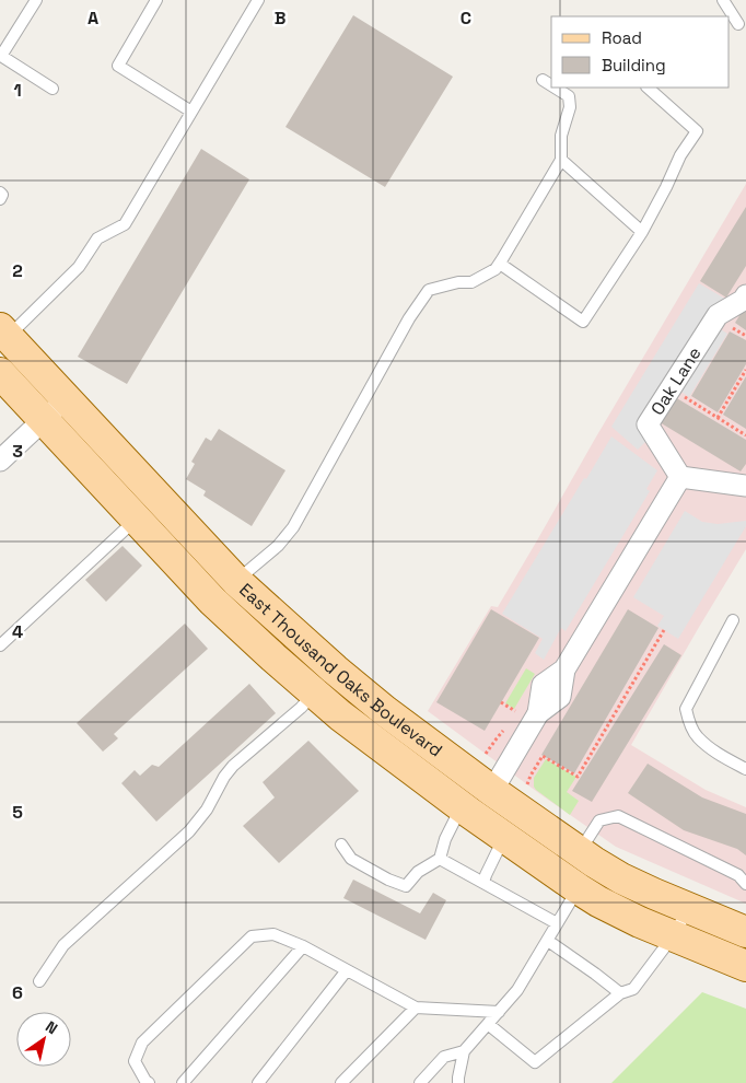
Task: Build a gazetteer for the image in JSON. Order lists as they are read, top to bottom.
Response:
{
  "streets": {
    "main road": ["East Thousand Oaks Boulevard"],
    "street": ["Oak Lane"]
  },
  "legend": ["Road", "Building"],
  "north": "top right",
  "grid": {
    "columns": ["A", "B", "C"],
    "rows": [
      "1",
      "2",
      "3",
      "4",
      "5",
      "6"
    ]
  }
}
